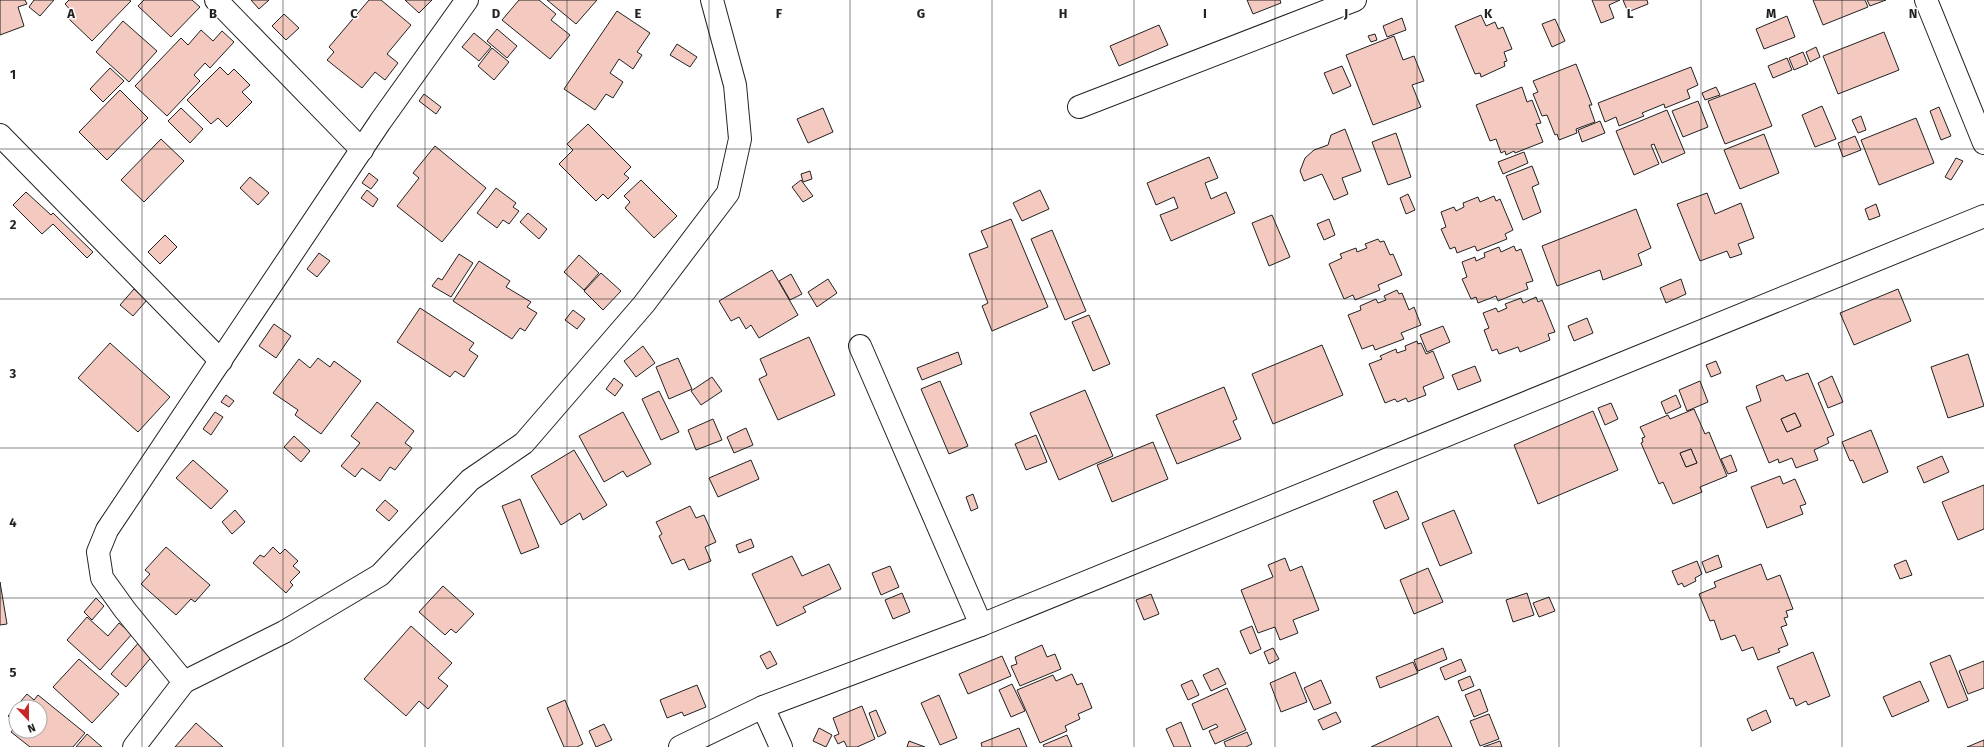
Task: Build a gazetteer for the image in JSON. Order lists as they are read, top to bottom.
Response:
{
  "north": "bottom",
  "grid": {
    "columns": [
      "A",
      "B",
      "C",
      "D",
      "E",
      "F",
      "G",
      "H",
      "I",
      "J",
      "K",
      "L",
      "M",
      "N"
    ],
    "rows": [
      "1",
      "2",
      "3",
      "4",
      "5"
    ]
  }
}
